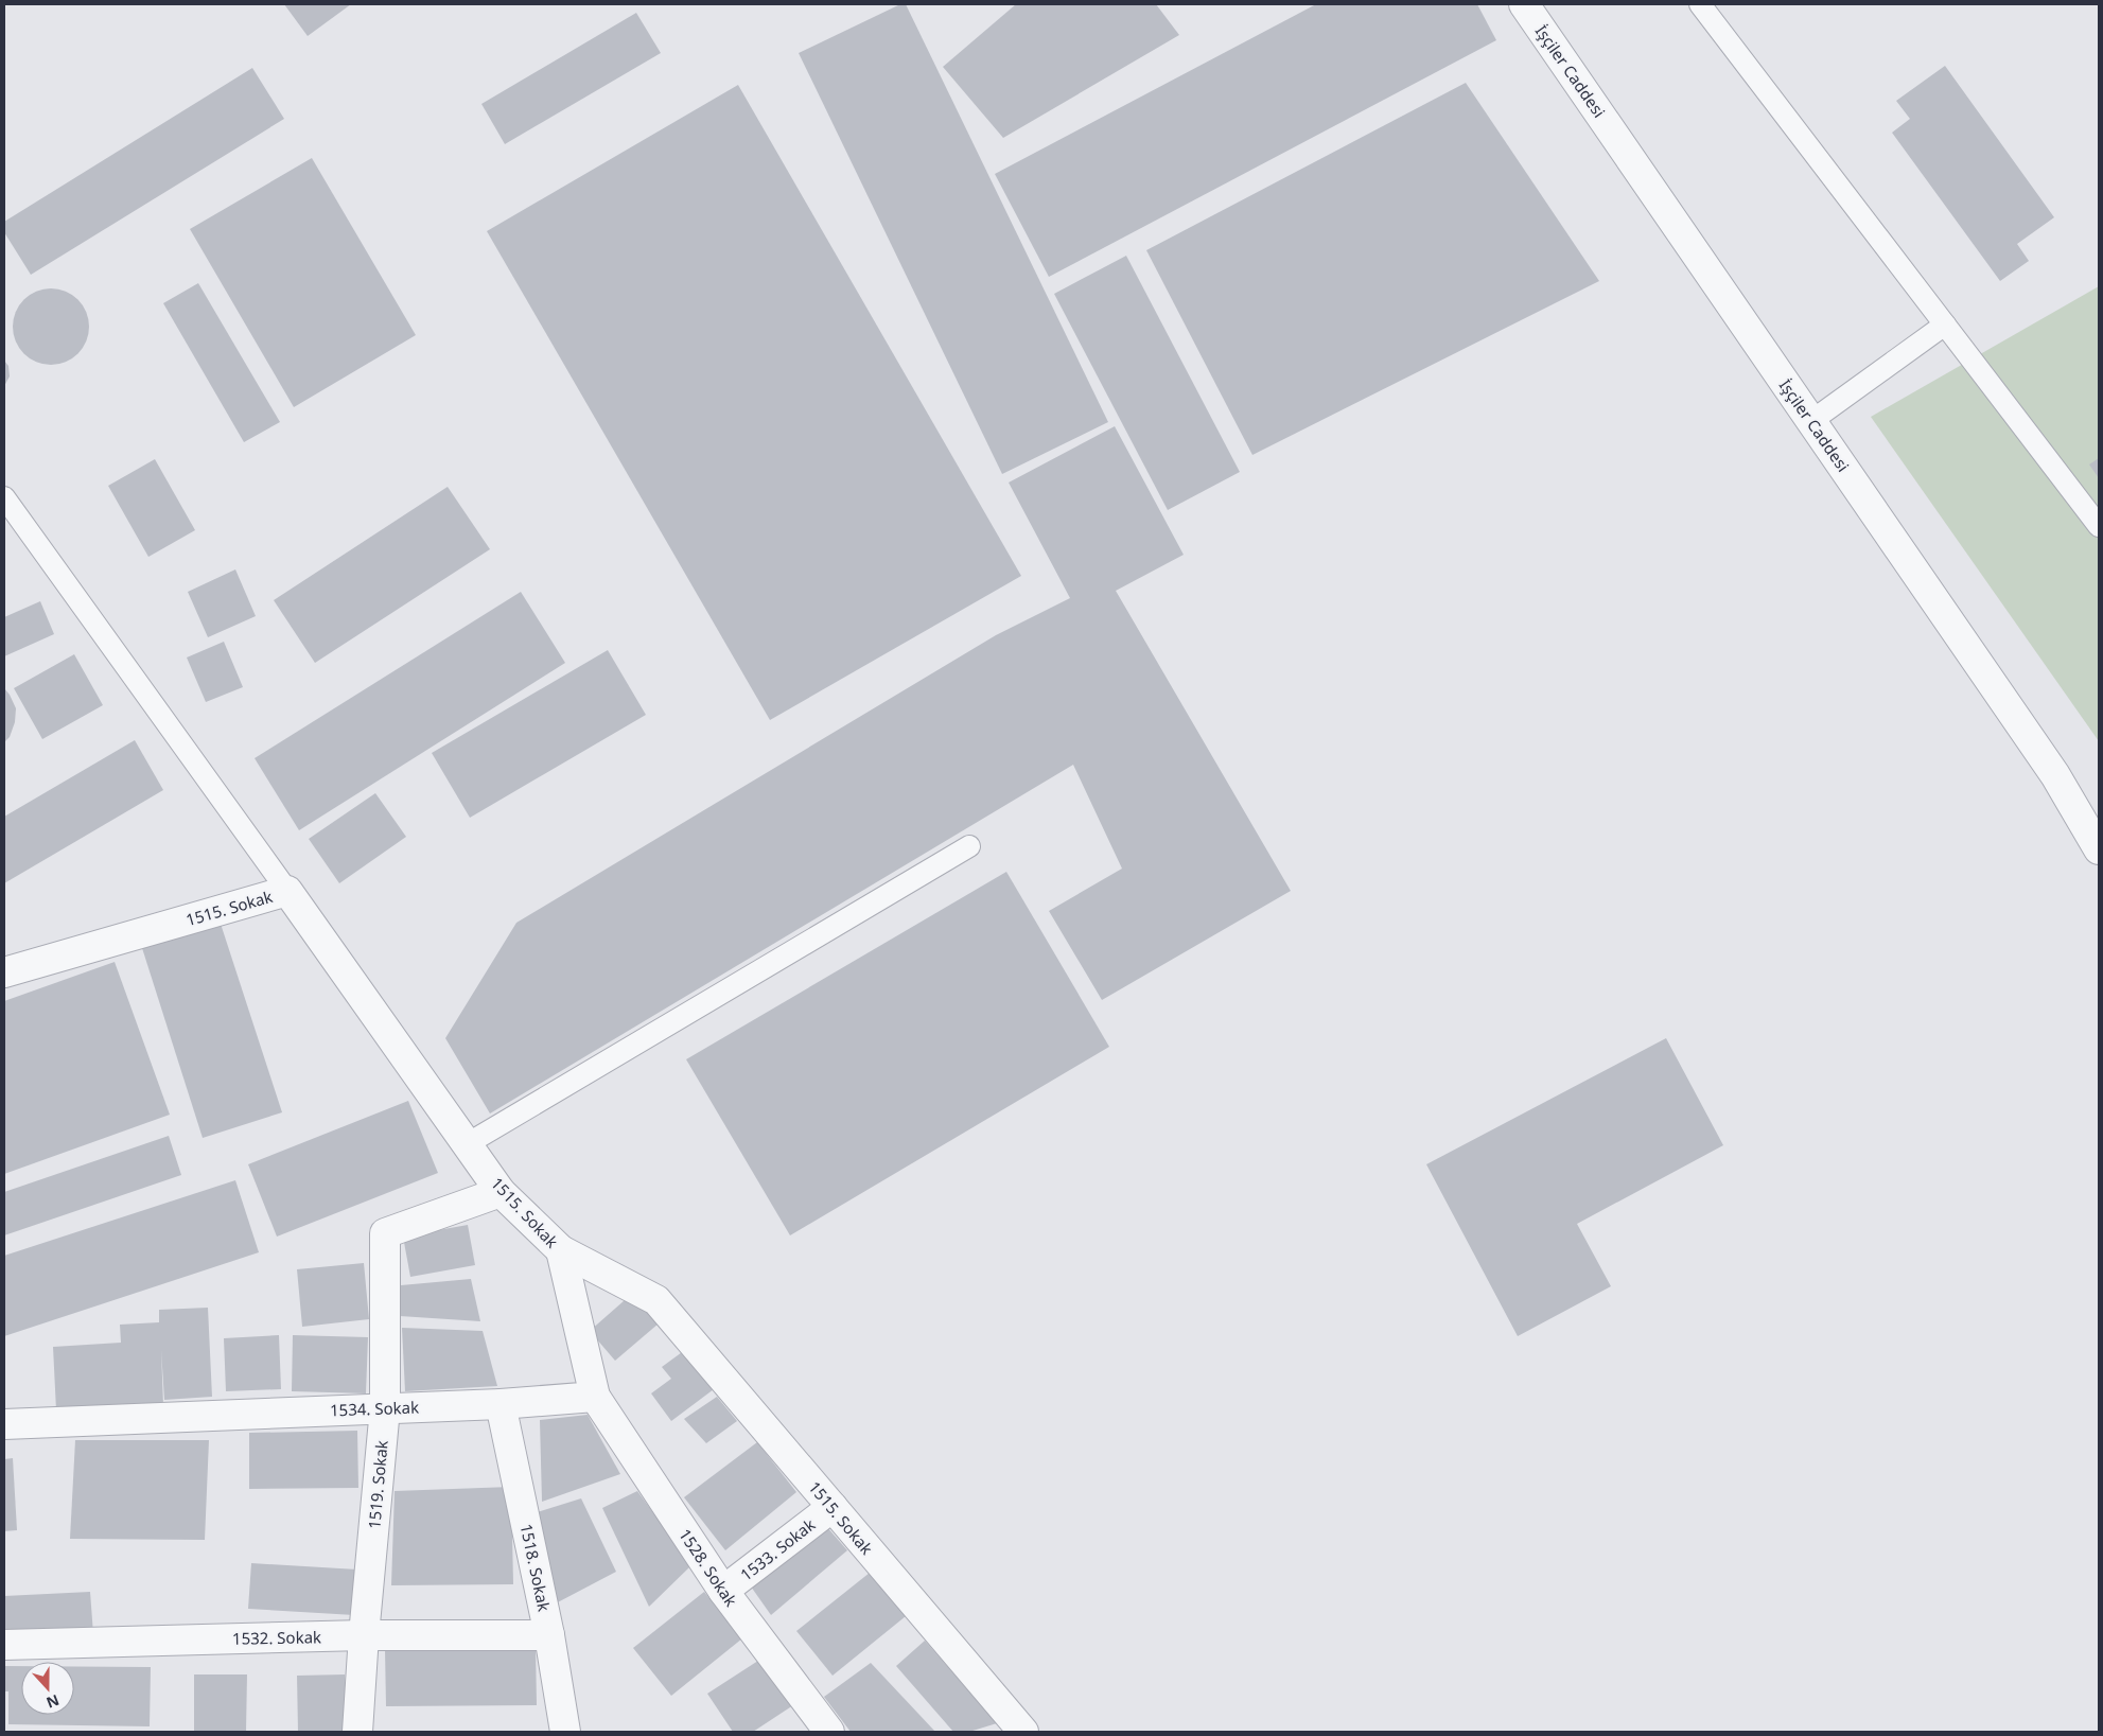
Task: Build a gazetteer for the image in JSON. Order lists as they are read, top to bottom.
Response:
{
  "streets": {
    "street": [
      "İşçiler Caddesi",
      "1515. Sokak",
      "1534. Sokak",
      "1519. Sokak",
      "1533. Sokak",
      "1518. Sokak",
      "1528. Sokak",
      "1532. Sokak"
    ]
  },
  "crossings": [
    ["1515. Sokak", "1519. Sokak"],
    ["1515. Sokak", "1533. Sokak"],
    ["1534. Sokak", "1519. Sokak"],
    ["1534. Sokak", "1518. Sokak"],
    ["1534. Sokak", "1528. Sokak"],
    ["1519. Sokak", "1532. Sokak"],
    ["1533. Sokak", "1528. Sokak"],
    ["1518. Sokak", "1532. Sokak"]
  ],
  "north": "bottom"
}
